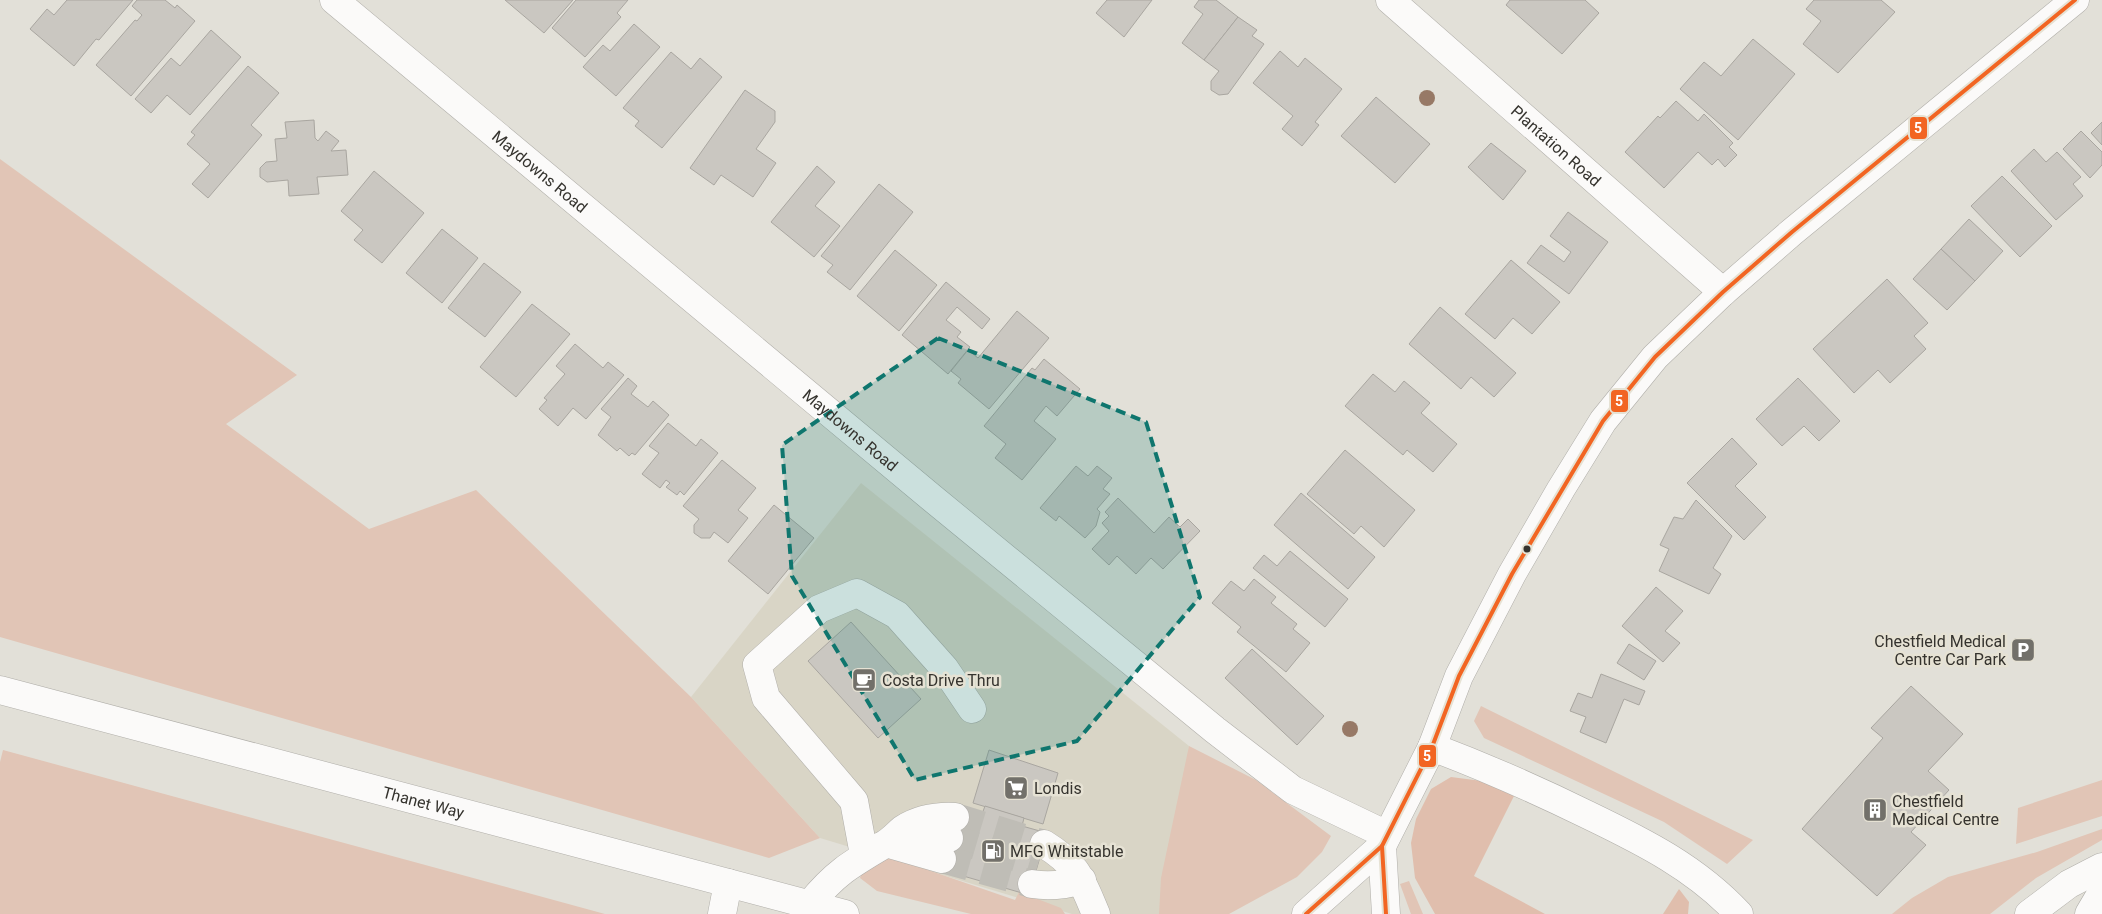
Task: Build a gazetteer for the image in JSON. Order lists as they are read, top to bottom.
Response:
{
  "streets": {
    "street": ["Plantation Road", "Maydowns Road", "Thanet Way"]
  },
  "places": {
    "parking": ["Chestfield Medical Centre Car Park"],
    "cafe": ["Costa Drive Thru"],
    "supermarket": ["Londis"],
    "building": ["Chestfield Medical Centre"],
    "fuel station": ["MFG Whitstable"]
  },
  "lines": ["transit line 5"]
}
